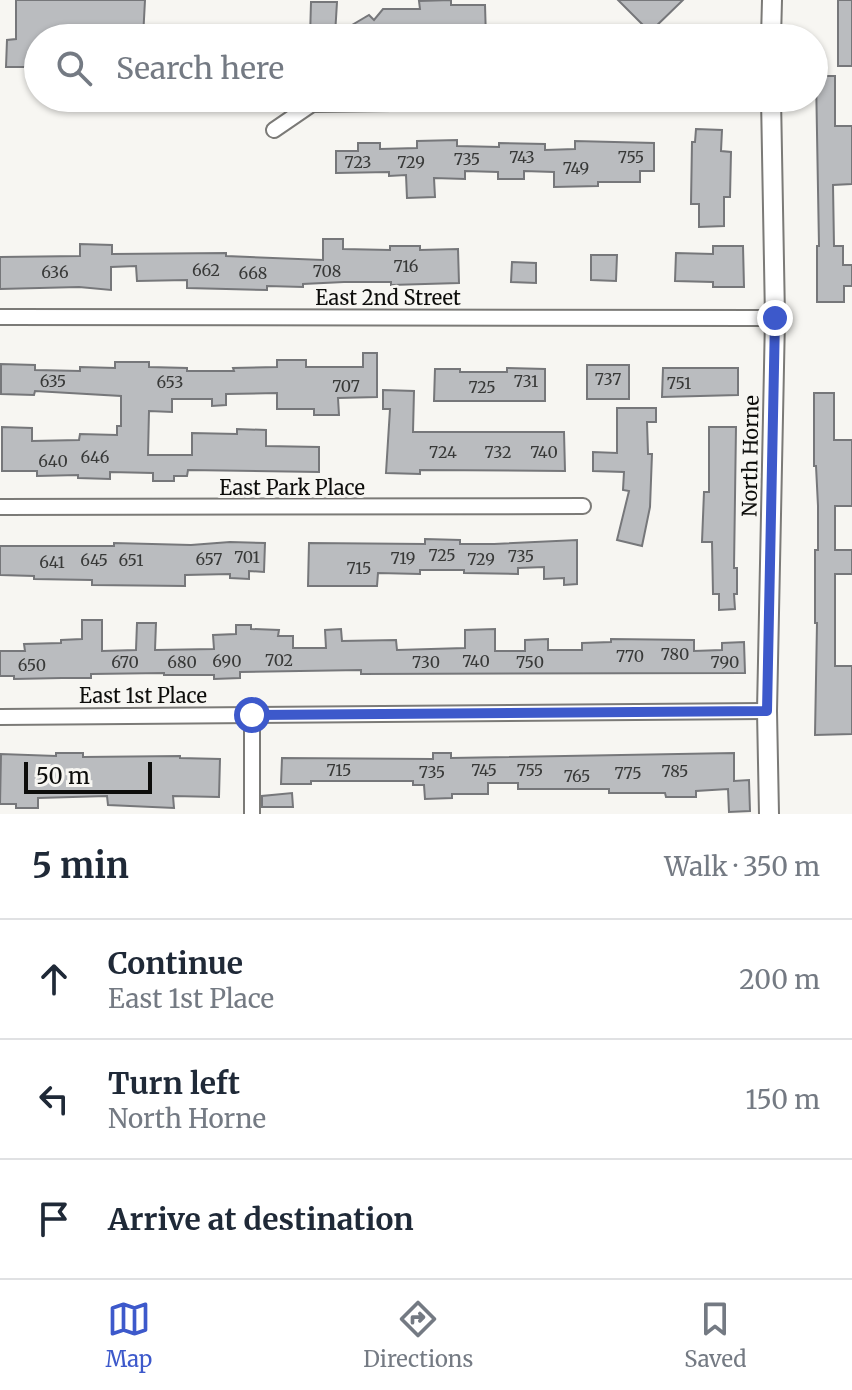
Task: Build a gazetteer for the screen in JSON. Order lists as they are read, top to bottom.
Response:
{
  "streets": {
    "street": [
      "East 2nd Street",
      "North Horne",
      "East Park Place",
      "East 1st Place"
    ]
  },
  "crossings": [
    ["East 2nd Street", "North Horne"],
    ["North Horne", "East 1st Place"]
  ],
  "house_numbers": [
    "743",
    "755",
    "735",
    "723",
    "729",
    "749",
    "716",
    "662",
    "708",
    "636",
    "668",
    "737",
    "635",
    "731",
    "653",
    "751",
    "707",
    "725",
    "724",
    "732",
    "740",
    "646",
    "640",
    "725",
    "735",
    "701",
    "719",
    "657",
    "729",
    "645",
    "651",
    "641",
    "715",
    "780",
    "770",
    "702",
    "690",
    "740",
    "670",
    "680",
    "730",
    "750",
    "790",
    "650",
    "715",
    "745",
    "755",
    "785",
    "735",
    "775",
    "765"
  ],
  "scale_bar": "50 m",
  "page": {
    "search": "Search here",
    "scale": "50 m",
    "heading": ["5 min", "Walk · 350 m"],
    "list": [
      ["Continue", "East 1st Place", "200 m"],
      ["Turn left", "North Horne", "150 m"],
      "Arrive at destination"
    ],
    "nav": ["Map", "Directions", "Saved"]
  }
}
